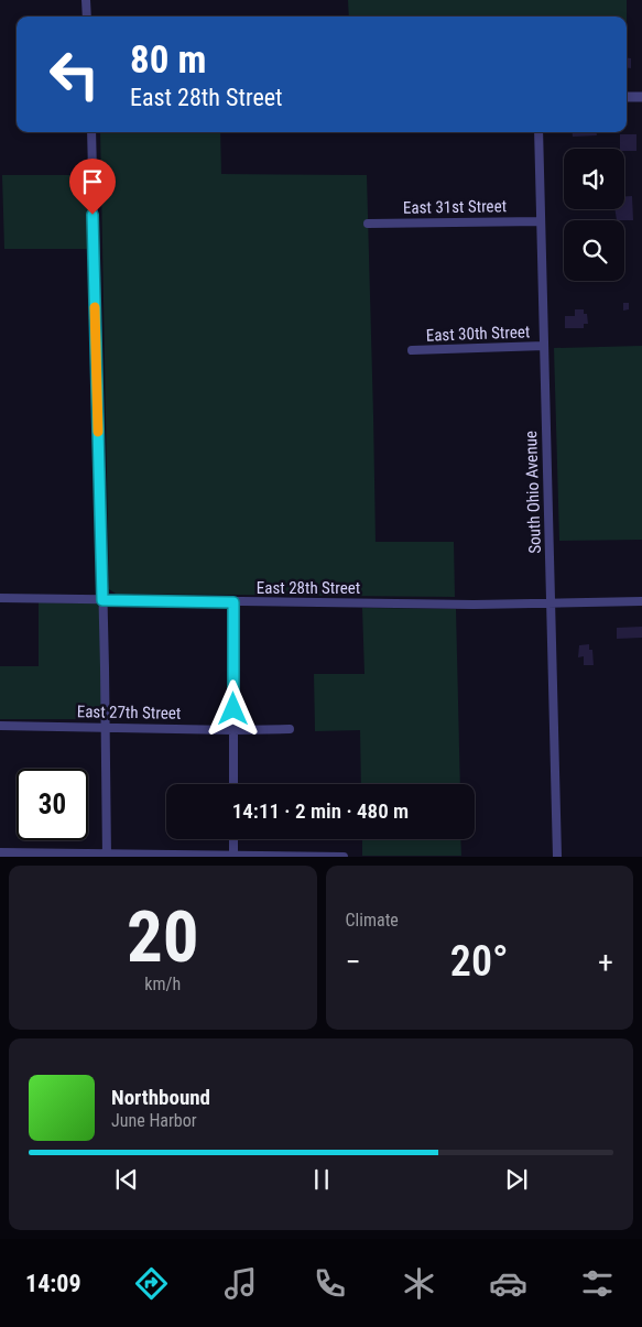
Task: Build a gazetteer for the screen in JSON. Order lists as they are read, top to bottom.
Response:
{
  "streets": {
    "street": [
      "East 31st Street",
      "East 30th Street",
      "South Ohio Avenue",
      "East 28th Street",
      "East 27th Street"
    ]
  },
  "crossings": [
    ["East 31st Street", "South Ohio Avenue"],
    ["East 30th Street", "South Ohio Avenue"],
    ["South Ohio Avenue", "East 28th Street"]
  ],
  "page": {
    "turn": ["80 m", "East 28th Street"],
    "limit": "30",
    "trip": "14:11 · 2 min · 480 m",
    "tile": [
      ["20", "km/h"],
      "Climate"
    ],
    "heat": ["−", "20°", "+"],
    "song": ["Northbound", "June Harbor"],
    "tabs": "14:09"
  }
}
